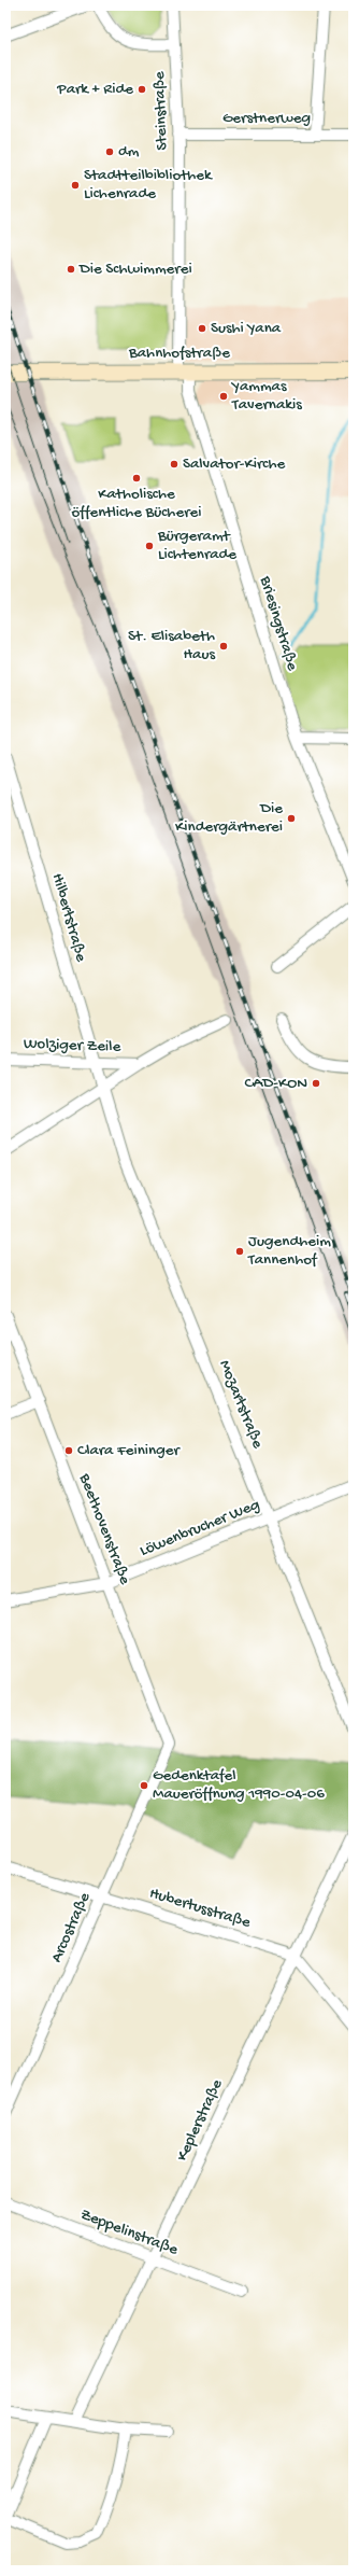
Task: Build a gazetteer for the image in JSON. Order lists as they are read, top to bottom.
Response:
{
  "streets": {
    "street": [
      "Steinstraße",
      "Gerstnerweg",
      "Bahnhofstraße",
      "Briesingstraße",
      "Hilbertstraße",
      "Wolziger Zeile",
      "Mozartstraße",
      "Löwenbrucher Weg",
      "Beethovenstraße",
      "Hubertusstraße",
      "Arcostraße",
      "Keplerstraße",
      "Zeppelinstraße"
    ]
  },
  "crossings": [
    ["Steinstraße", "Gerstnerweg"],
    ["Steinstraße", "Bahnhofstraße"],
    ["Steinstraße", "Briesingstraße"],
    ["Bahnhofstraße", "Briesingstraße"],
    ["Hilbertstraße", "Wolziger Zeile"],
    ["Hilbertstraße", "Mozartstraße"],
    ["Wolziger Zeile", "Mozartstraße"],
    ["Mozartstraße", "Löwenbrucher Weg"],
    ["Löwenbrucher Weg", "Beethovenstraße"],
    ["Beethovenstraße", "Arcostraße"],
    ["Hubertusstraße", "Arcostraße"],
    ["Hubertusstraße", "Keplerstraße"],
    ["Keplerstraße", "Zeppelinstraße"]
  ],
  "places": [
    "Park + Ride",
    "dm",
    "Stadtteilbibliothek Lichenrade",
    "Die Schwimmerei",
    "Sushi Yana",
    "Yammas Tavernakis",
    "Salvator-Kirche",
    "Katholische öffentliche Bücherei",
    "Bürgeramt Lichtenrade",
    "St. Elisabeth Haus",
    "Die Kindergärtnerei",
    "CAD-KON",
    "Jugendheim Tannenhof",
    "Clara Feininger",
    "Gedenktafel Maueröffnung 1990-04-06"
  ]
}
